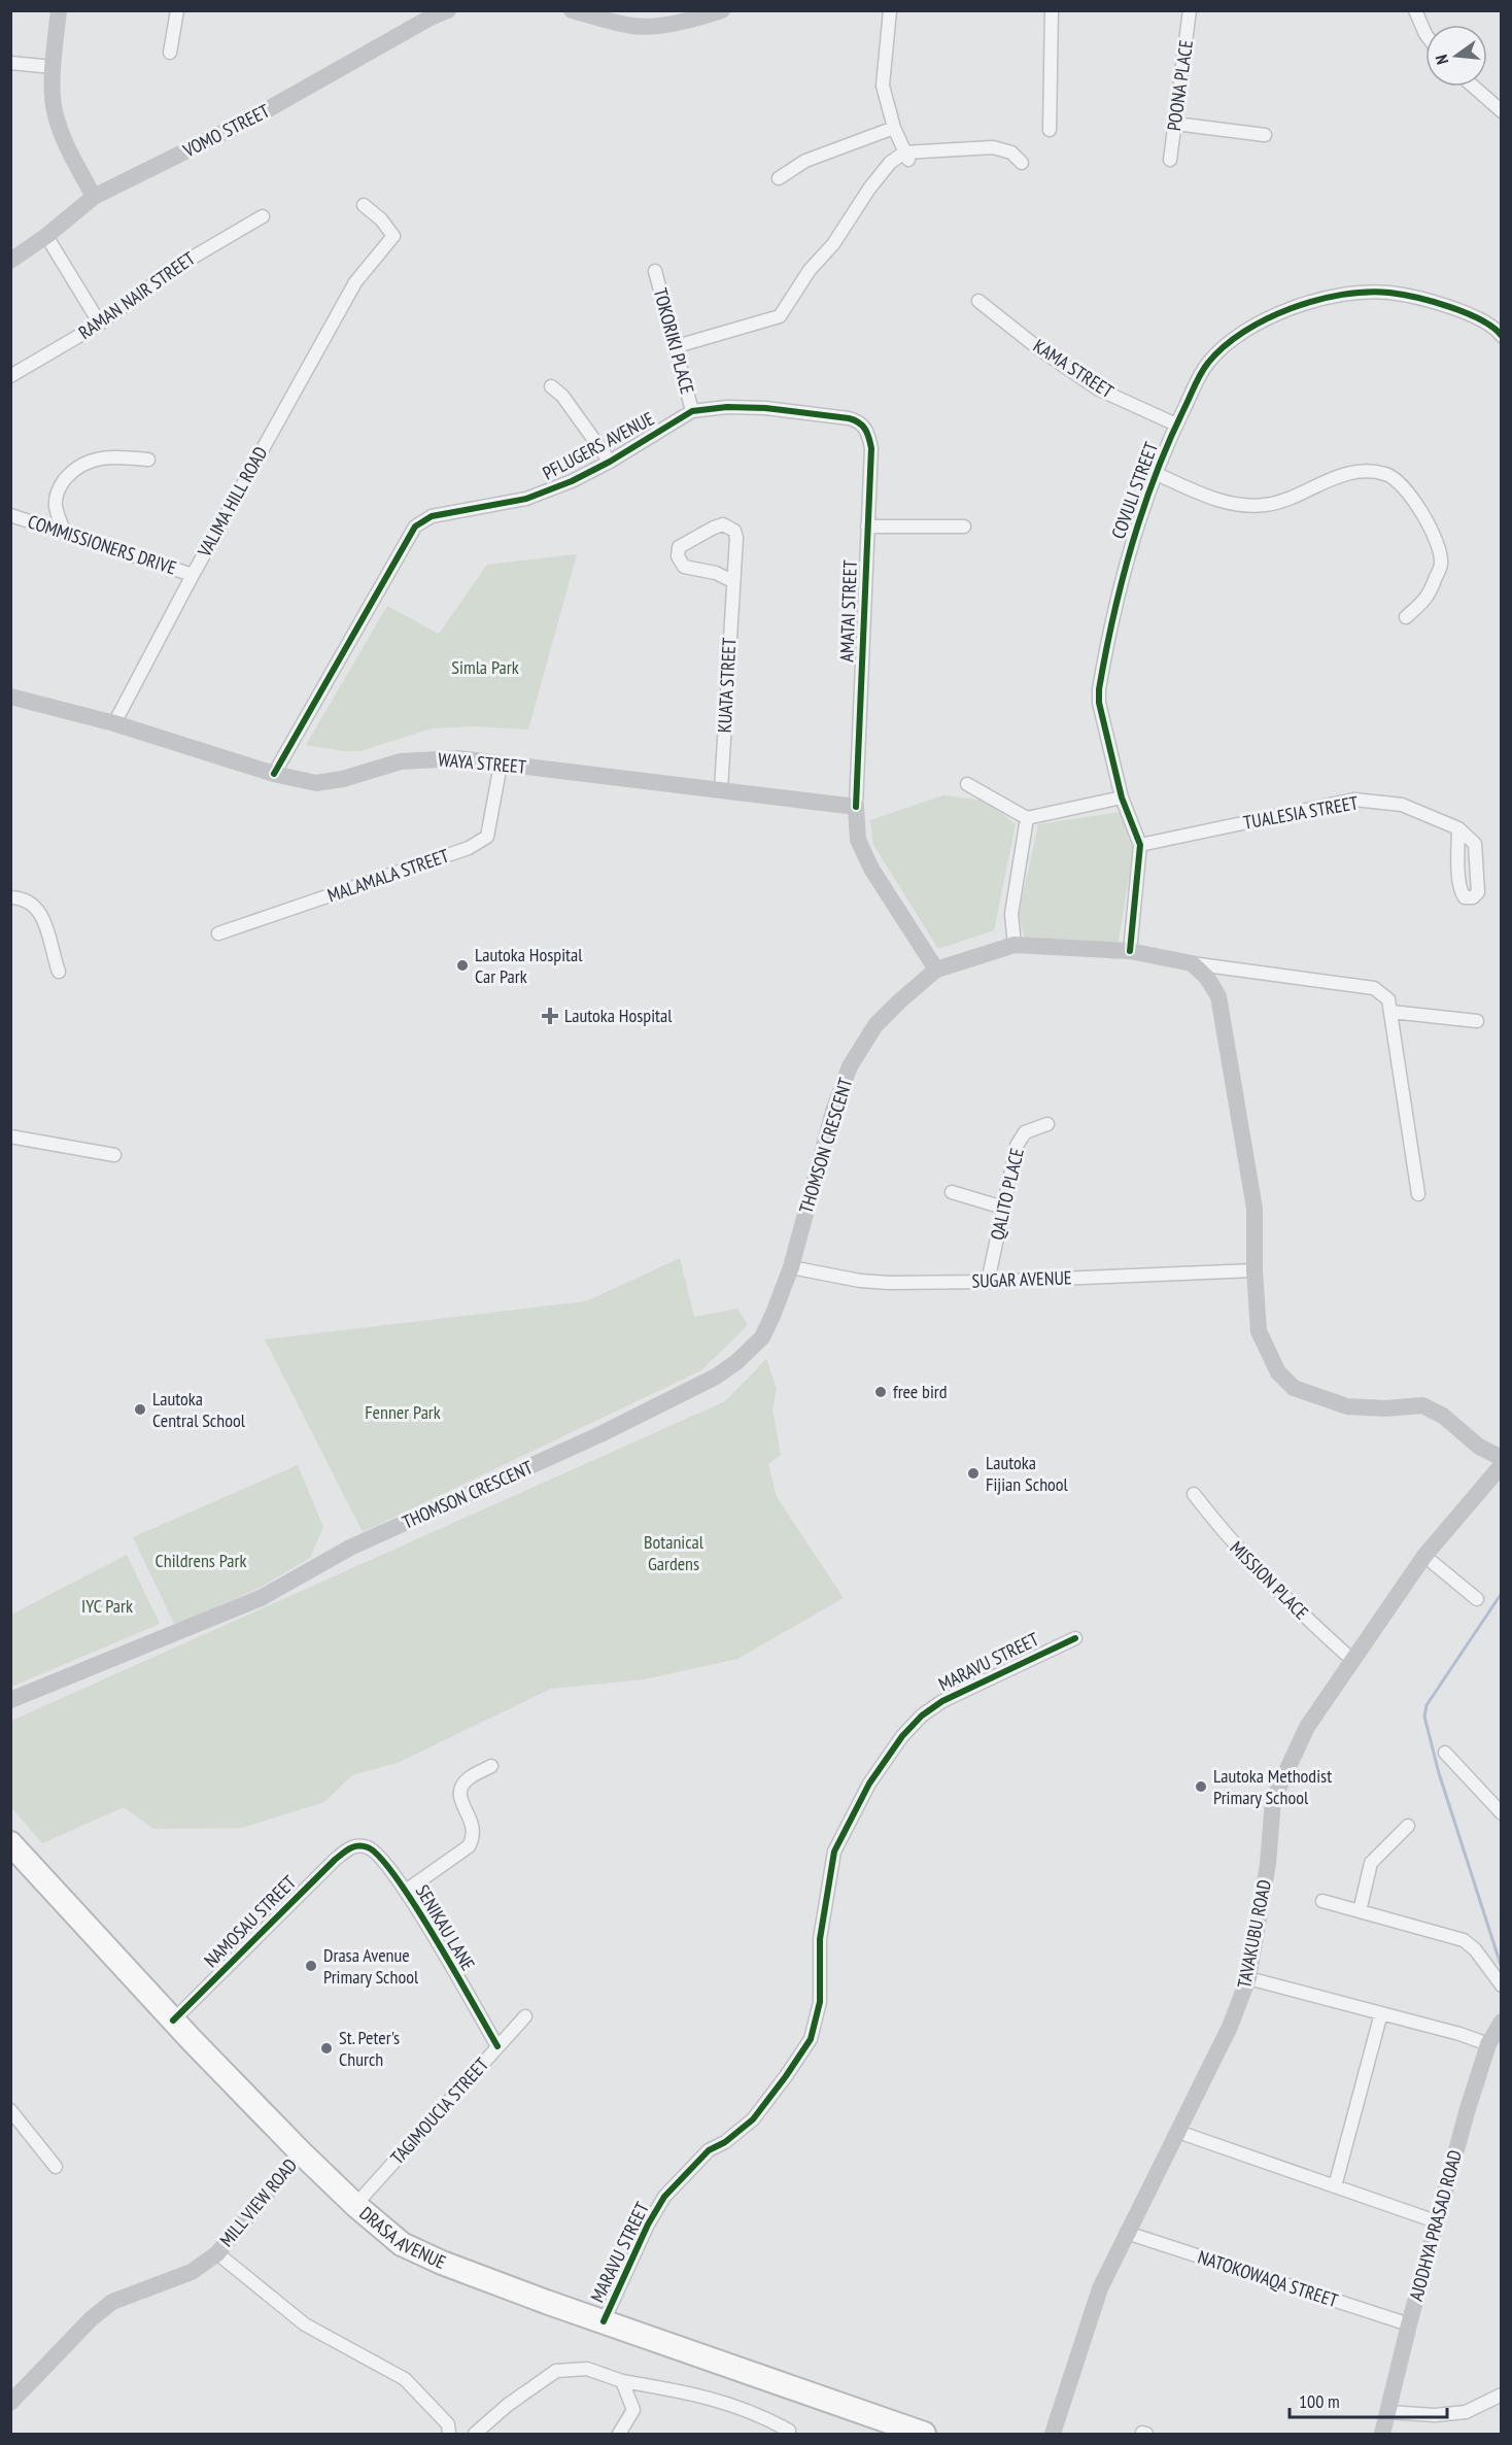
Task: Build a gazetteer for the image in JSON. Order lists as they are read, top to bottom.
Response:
{
  "streets": {
    "highway": ["DRASA AVENUE"],
    "main road": [
      "VOMO STREET",
      "AMATAI STREET",
      "WAYA STREET",
      "THOMSON CRESCENT",
      "TAVAKUBU ROAD",
      "MILL VIEW ROAD",
      "AJODHYA PRASAD ROAD"
    ],
    "street": [
      "POONA PLACE",
      "RAMAN NAIR STREET",
      "TOKORIKI PLACE",
      "KAMA STREET",
      "PFLUGERS AVENUE",
      "COVULI STREET",
      "VALIMA HILL ROAD",
      "COMMISSIONERS DRIVE",
      "KUATA STREET",
      "TUALESIA STREET",
      "MALAMALA STREET",
      "QALITO PLACE",
      "SUGAR AVENUE",
      "MISSION PLACE",
      "MARAVU STREET",
      "NAMOSAU STREET",
      "SENIKAU LANE",
      "TAGIMOUCIA STREET",
      "NATOKOWAQA STREET"
    ]
  },
  "crossings": [
    ["TOKORIKI PLACE", "PFLUGERS AVENUE"],
    ["KAMA STREET", "COVULI STREET"],
    ["PFLUGERS AVENUE", "AMATAI STREET"],
    ["PFLUGERS AVENUE", "WAYA STREET"],
    ["COVULI STREET", "TUALESIA STREET"],
    ["COVULI STREET", "THOMSON CRESCENT"],
    ["VALIMA HILL ROAD", "COMMISSIONERS DRIVE"],
    ["VALIMA HILL ROAD", "WAYA STREET"],
    ["AMATAI STREET", "WAYA STREET"],
    ["AMATAI STREET", "THOMSON CRESCENT"],
    ["KUATA STREET", "WAYA STREET"],
    ["WAYA STREET", "MALAMALA STREET"],
    ["THOMSON CRESCENT", "SUGAR AVENUE"],
    ["QALITO PLACE", "SUGAR AVENUE"],
    ["MISSION PLACE", "TAVAKUBU ROAD"],
    ["MARAVU STREET", "DRASA AVENUE"],
    ["NAMOSAU STREET", "SENIKAU LANE"],
    ["NAMOSAU STREET", "DRASA AVENUE"],
    ["SENIKAU LANE", "TAGIMOUCIA STREET"],
    ["TAVAKUBU ROAD", "NATOKOWAQA STREET"],
    ["TAGIMOUCIA STREET", "DRASA AVENUE"],
    ["MILL VIEW ROAD", "DRASA AVENUE"],
    ["AJODHYA PRASAD ROAD", "NATOKOWAQA STREET"]
  ],
  "parks": [
    "Simla Park",
    "Fenner Park",
    "Botanical Gardens",
    "Childrens Park",
    "IYC Park"
  ],
  "places": {
    "other": [
      "Lautoka Hospital Car Park",
      "free bird",
      "Lautoka Central School",
      "Lautoka Fijian School",
      "Lautoka Methodist Primary School",
      "Drasa Avenue Primary School",
      "St. Peter's Church"
    ],
    "health": ["Lautoka Hospital"]
  },
  "scale_bar": "100 m",
  "north": "left"
}
